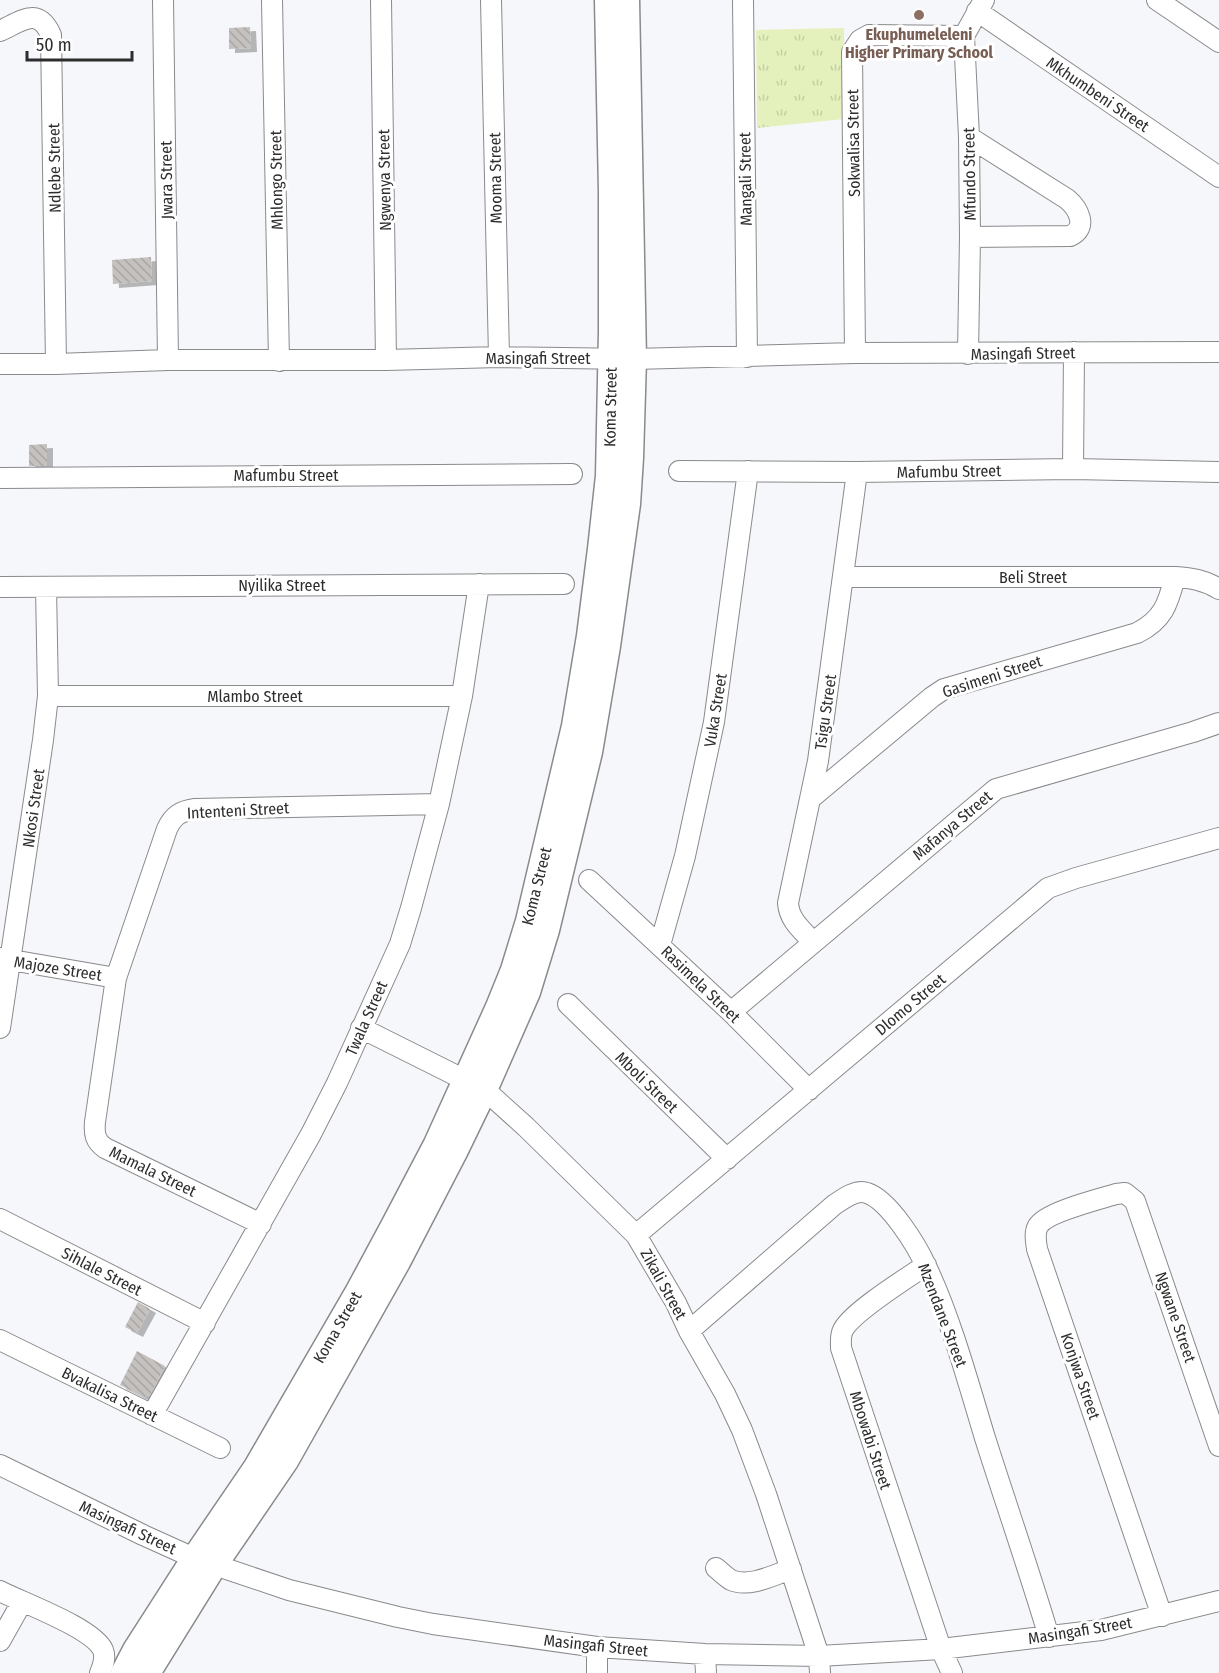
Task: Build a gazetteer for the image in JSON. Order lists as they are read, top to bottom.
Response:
{
  "streets": {
    "main road": ["Koma Street"],
    "street": [
      "Mkhumbeni Street",
      "Sokwalisa Street",
      "Ndlebe Street",
      "Mfundo Street",
      "Mooma Street",
      "Mangali Street",
      "Jwara Street",
      "Mhlongo Street",
      "Ngwenya Street",
      "Masingafi Street",
      "Mafumbu Street",
      "Beli Street",
      "Nyilika Street",
      "Gasimeni Street",
      "Mlambo Street",
      "Vuka Street",
      "Tsigu Street",
      "Nkosi Street",
      "Intenteni Street",
      "Mafanya Street",
      "Majoze Street",
      "Rasimela Street",
      "Dlomo Street",
      "Twala Street",
      "Mboli Street",
      "Mamala Street",
      "Sihlale Street",
      "Zikali Street",
      "Mzendane Street",
      "Ngwane Street",
      "Konjwa Street",
      "Bvakalisa Street",
      "Mbowabi Street"
    ]
  },
  "crossings": [
    ["Sokwalisa Street", "Mfundo Street"],
    ["Sokwalisa Street", "Masingafi Street"],
    ["Ndlebe Street", "Masingafi Street"],
    ["Mfundo Street", "Masingafi Street"],
    ["Mooma Street", "Masingafi Street"],
    ["Mangali Street", "Masingafi Street"],
    ["Jwara Street", "Masingafi Street"],
    ["Mhlongo Street", "Masingafi Street"],
    ["Ngwenya Street", "Masingafi Street"],
    ["Masingafi Street", "Koma Street"],
    ["Masingafi Street", "Zikali Street"],
    ["Masingafi Street", "Mzendane Street"],
    ["Masingafi Street", "Konjwa Street"],
    ["Masingafi Street", "Mbowabi Street"],
    ["Koma Street", "Zikali Street"],
    ["Mafumbu Street", "Vuka Street"],
    ["Mafumbu Street", "Tsigu Street"],
    ["Beli Street", "Gasimeni Street"],
    ["Beli Street", "Tsigu Street"],
    ["Nyilika Street", "Nkosi Street"],
    ["Nyilika Street", "Twala Street"],
    ["Gasimeni Street", "Tsigu Street"],
    ["Mlambo Street", "Nkosi Street"],
    ["Mlambo Street", "Twala Street"],
    ["Vuka Street", "Rasimela Street"],
    ["Tsigu Street", "Mafanya Street"],
    ["Nkosi Street", "Majoze Street"],
    ["Intenteni Street", "Majoze Street"],
    ["Intenteni Street", "Twala Street"],
    ["Intenteni Street", "Mamala Street"],
    ["Mafanya Street", "Rasimela Street"],
    ["Majoze Street", "Mamala Street"],
    ["Rasimela Street", "Dlomo Street"],
    ["Dlomo Street", "Mboli Street"],
    ["Dlomo Street", "Zikali Street"],
    ["Twala Street", "Mamala Street"],
    ["Twala Street", "Sihlale Street"],
    ["Twala Street", "Zikali Street"],
    ["Twala Street", "Bvakalisa Street"],
    ["Zikali Street", "Mzendane Street"],
    ["Mzendane Street", "Mbowabi Street"],
    ["Ngwane Street", "Konjwa Street"]
  ],
  "places": ["Ekuphumeleleni Higher Primary School"],
  "scale_bar": "50 m"
}
